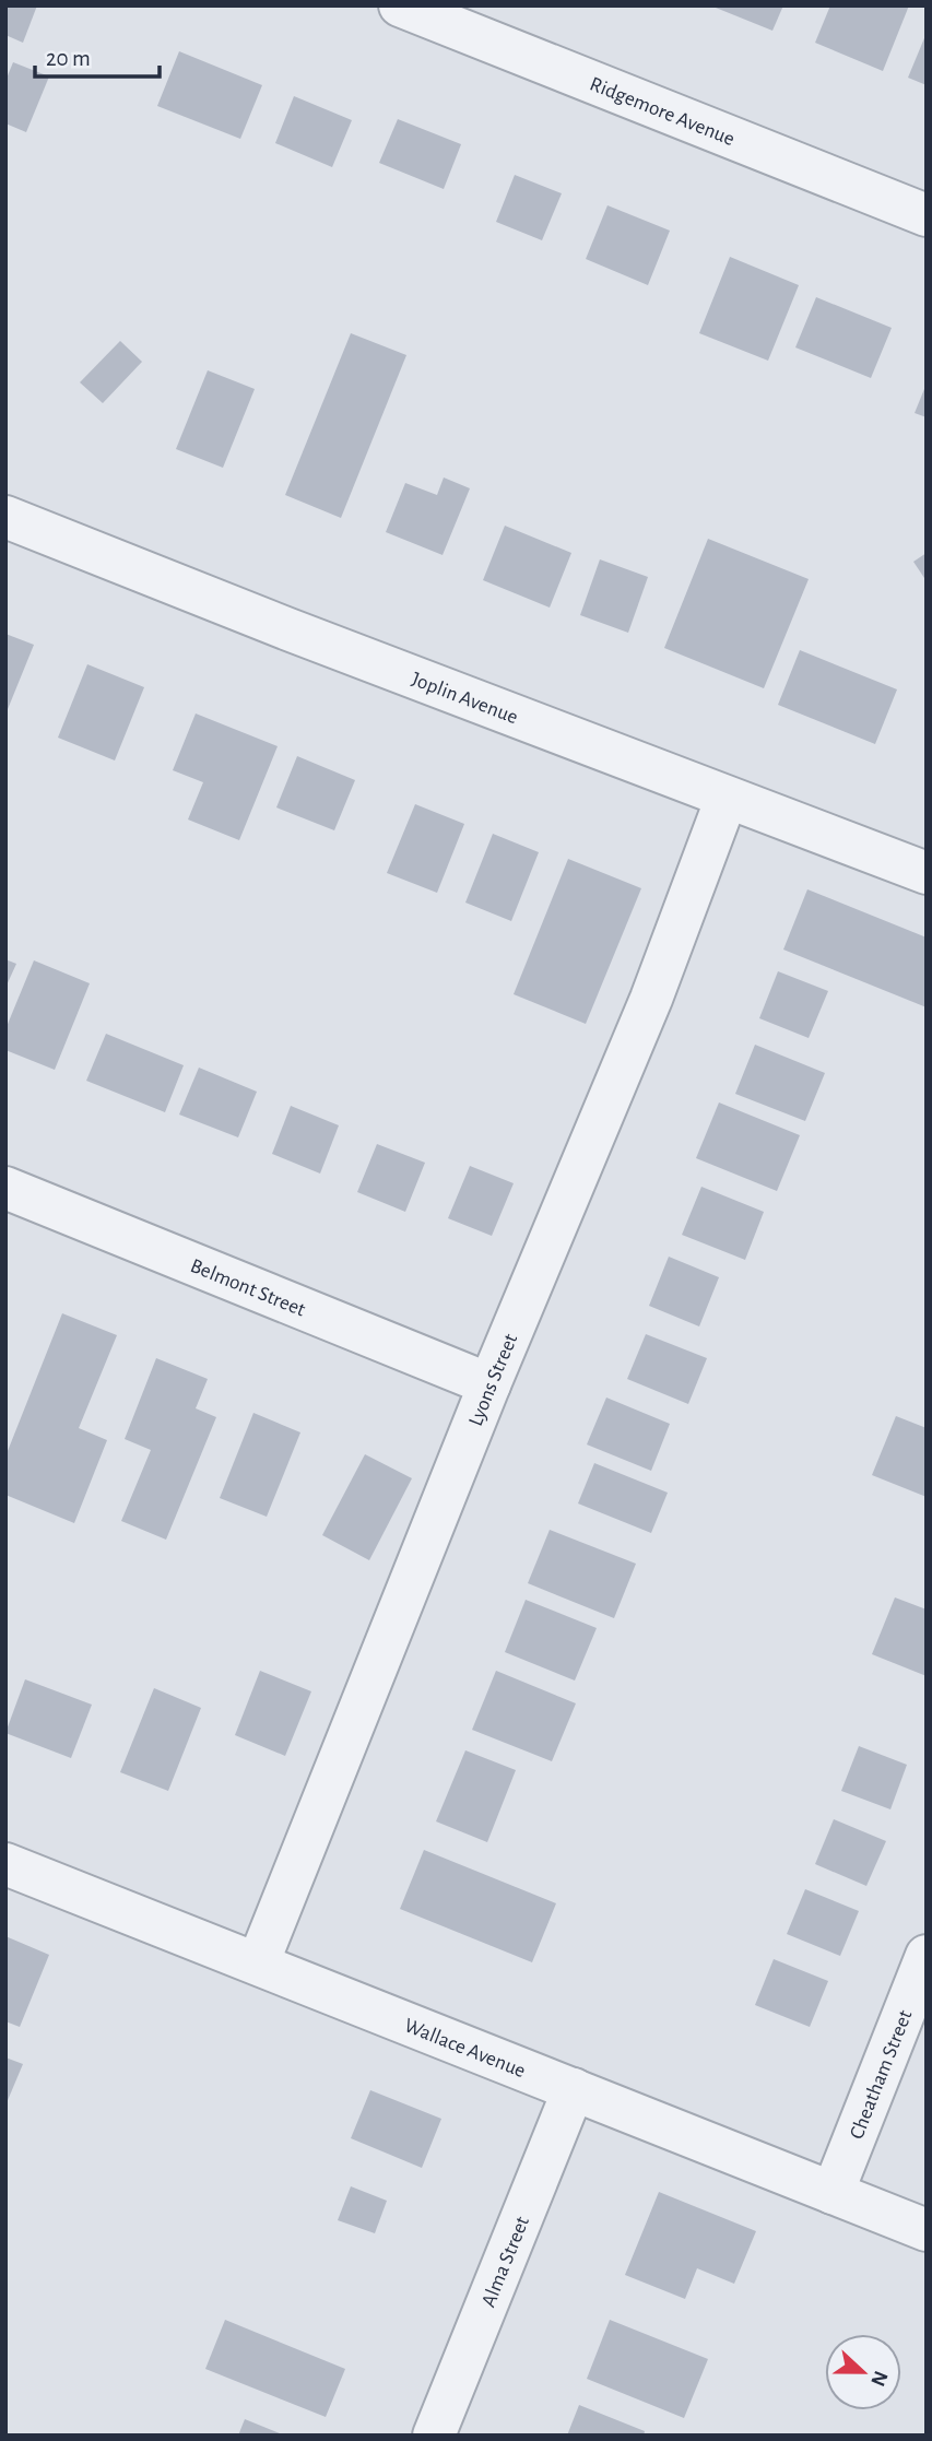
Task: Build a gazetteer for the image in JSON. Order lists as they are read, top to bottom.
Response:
{
  "streets": {
    "street": [
      "Ridgemore Avenue",
      "Joplin Avenue",
      "Belmont Street",
      "Lyons Street",
      "Wallace Avenue",
      "Cheatham Street",
      "Alma Street"
    ]
  },
  "crossings": [
    ["Joplin Avenue", "Lyons Street"],
    ["Belmont Street", "Lyons Street"],
    ["Lyons Street", "Wallace Avenue"],
    ["Wallace Avenue", "Cheatham Street"],
    ["Wallace Avenue", "Alma Street"]
  ],
  "scale_bar": "20 m",
  "north": "right"
}
